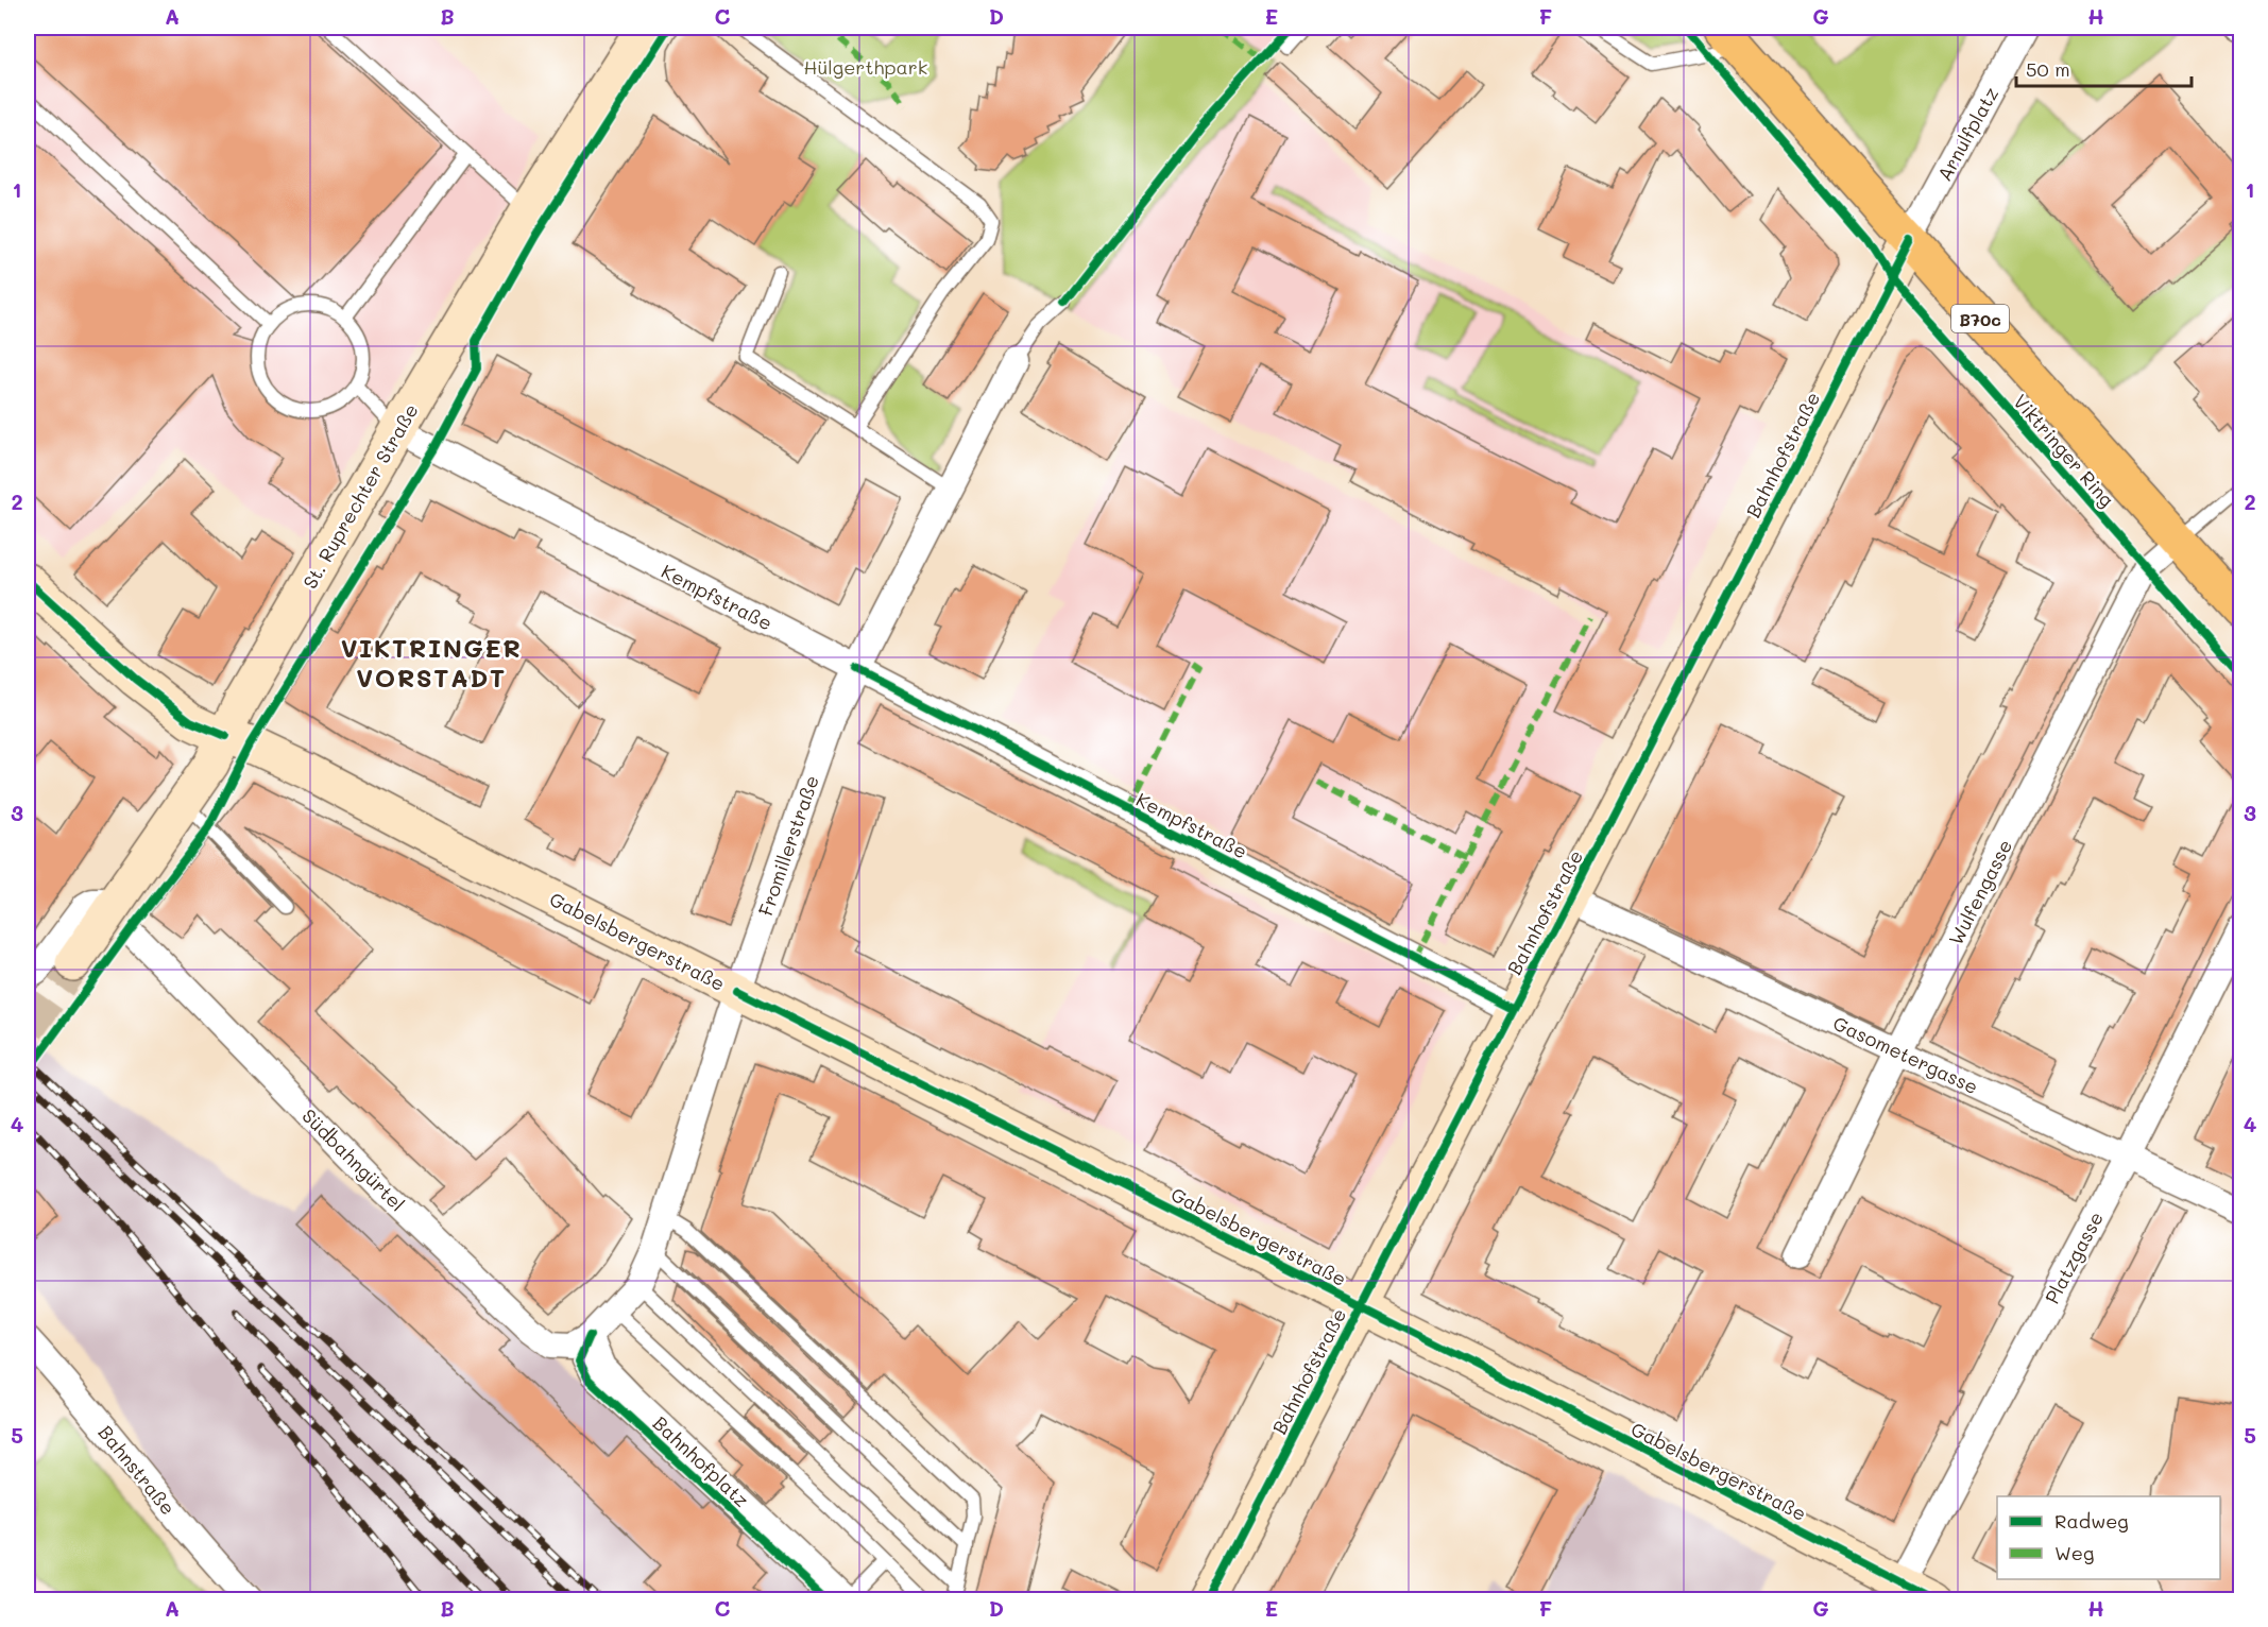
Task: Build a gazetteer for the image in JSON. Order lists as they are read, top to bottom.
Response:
{
  "streets": {
    "main road": ["B70c", "Viktringer Ring"],
    "street": [
      "Arnulfplatz",
      "Bahnhofstraße",
      "St. Ruprechter Straße",
      "Kempfstraße",
      "Fromillerstraße",
      "Wulfengasse",
      "Gabelsbergerstraße",
      "Gasometergasse",
      "Südbahngürtel",
      "Platzgasse",
      "Bahnhofplatz",
      "Bahnstraße"
    ]
  },
  "crossings": [
    ["Arnulfplatz", "Viktringer Ring"],
    ["Arnulfplatz", "Bahnhofstraße"],
    ["Viktringer Ring", "Bahnhofstraße"],
    ["Viktringer Ring", "Wulfengasse"],
    ["Bahnhofstraße", "Kempfstraße"],
    ["Bahnhofstraße", "Gabelsbergerstraße"],
    ["Bahnhofstraße", "Gasometergasse"],
    ["St. Ruprechter Straße", "Kempfstraße"],
    ["St. Ruprechter Straße", "Gabelsbergerstraße"],
    ["Kempfstraße", "Fromillerstraße"],
    ["Fromillerstraße", "Gabelsbergerstraße"],
    ["Fromillerstraße", "Südbahngürtel"],
    ["Fromillerstraße", "Bahnhofplatz"],
    ["Wulfengasse", "Gasometergasse"],
    ["Gabelsbergerstraße", "Platzgasse"],
    ["Gasometergasse", "Platzgasse"],
    ["Südbahngürtel", "Bahnhofplatz"]
  ],
  "districts": ["VIKTRINGER VORSTADT"],
  "parks": ["Hülgerthpark"],
  "legend": ["Radweg", "Weg"],
  "scale_bar": "50 m",
  "grid": {
    "columns": [
      "A",
      "B",
      "C",
      "D",
      "E",
      "F",
      "G",
      "H"
    ],
    "rows": [
      "1",
      "2",
      "3",
      "4",
      "5"
    ]
  }
}
